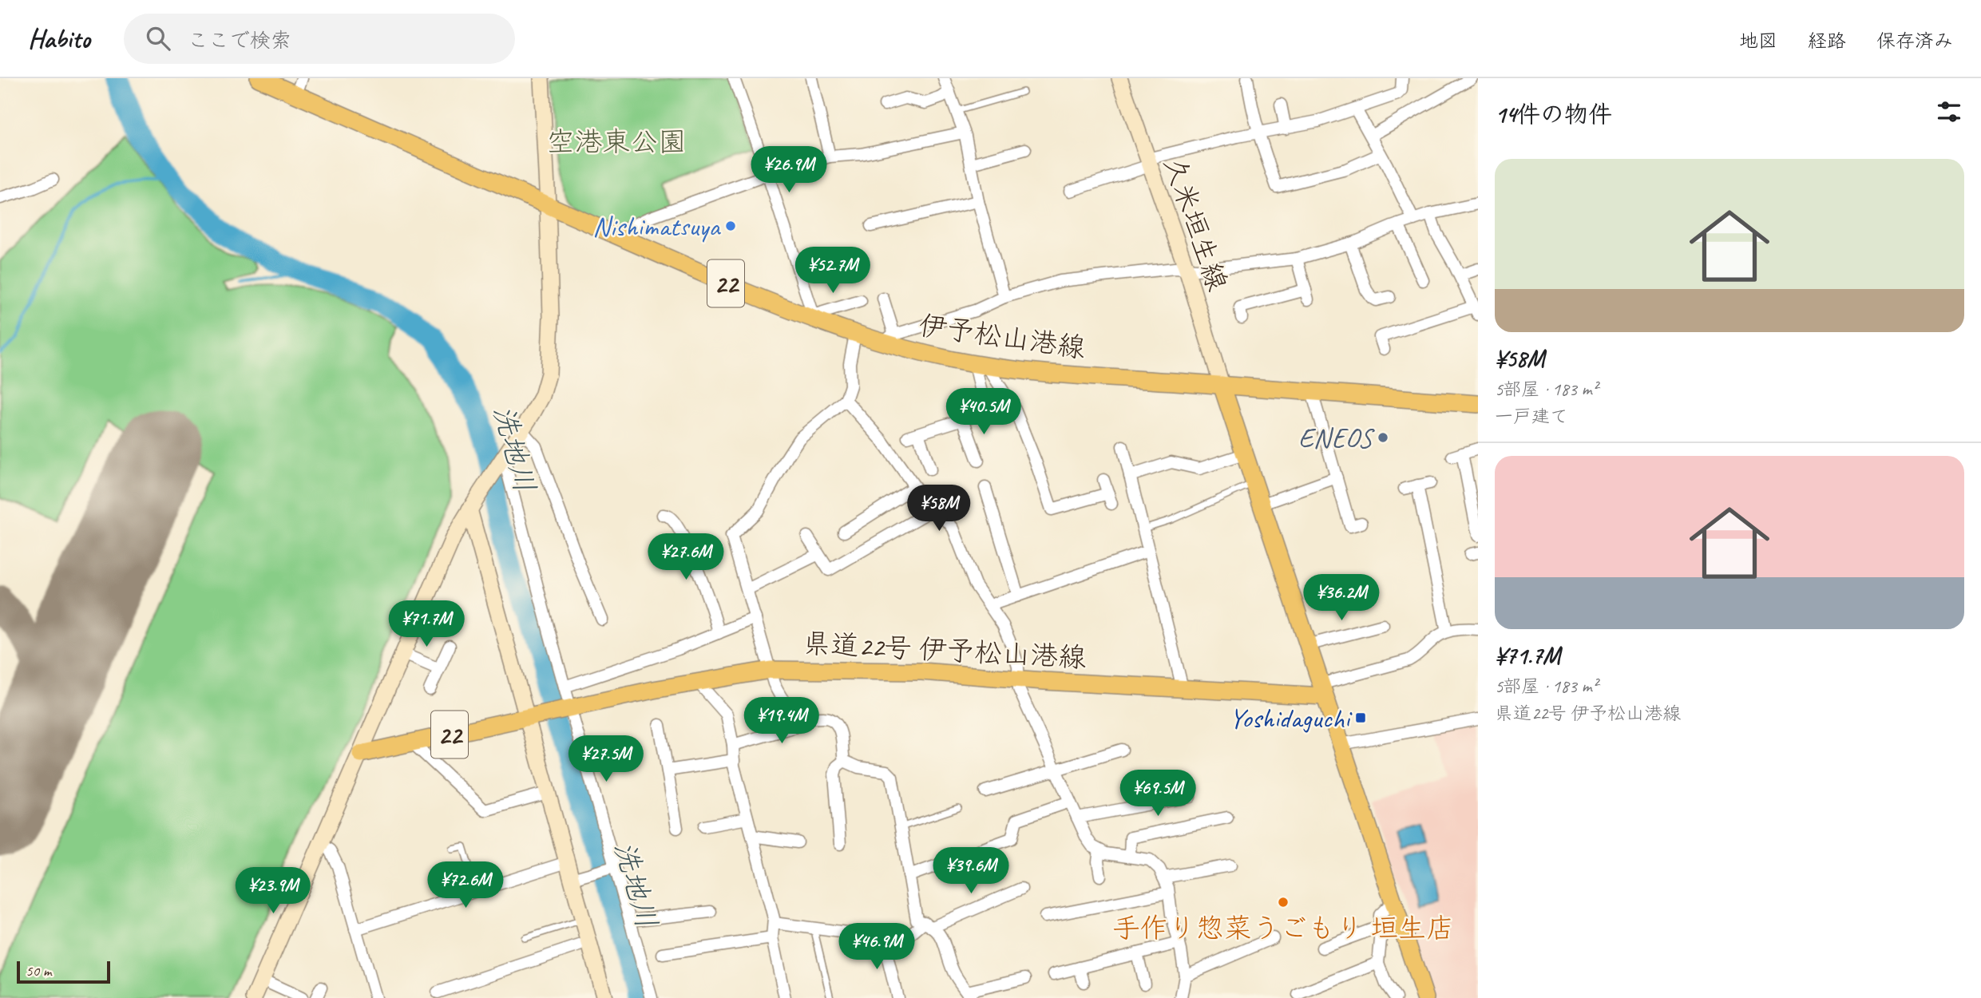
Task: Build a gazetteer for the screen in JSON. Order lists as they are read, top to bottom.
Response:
{
  "streets": {
    "main road": ["22", "伊予松山港線", "県道22号 伊予松山港線"],
    "street": ["久米垣生線"]
  },
  "crossings": [
    ["久米垣生線", "伊予松山港線"],
    ["22", "県道22号 伊予松山港線"]
  ],
  "water": ["洗地川"],
  "parks": ["空港東公園"],
  "places": {
    "other": ["Nishimatsuya", "ENEOS", "手作り惣菜うごもり 垣生店"],
    "transit": ["Yoshidaguchi"]
  },
  "scale_bar": "50 m",
  "page": {
    "header": "Habito",
    "search": "ここで検索",
    "nav": ["地図", "経路", "保存済み"],
    "heading": "14件の物件",
    "list": [
      {
        "name": "¥58M",
        "note": "5部屋 · 183 m² · 一戸建て"
      },
      {
        "name": "¥71.7M",
        "note": "5部屋 · 183 m² · 県道22号 伊予松山港線"
      }
    ],
    "price": [
      "¥26.9M",
      "¥52.7M",
      "¥40.5M",
      "¥58M",
      "¥27.6M",
      "¥36.2M",
      "¥71.7M",
      "¥19.4M",
      "¥27.5M",
      "¥69.5M",
      "¥39.6M",
      "¥72.6M",
      "¥23.9M",
      "¥46.9M"
    ],
    "scale": "50 m"
  }
}
